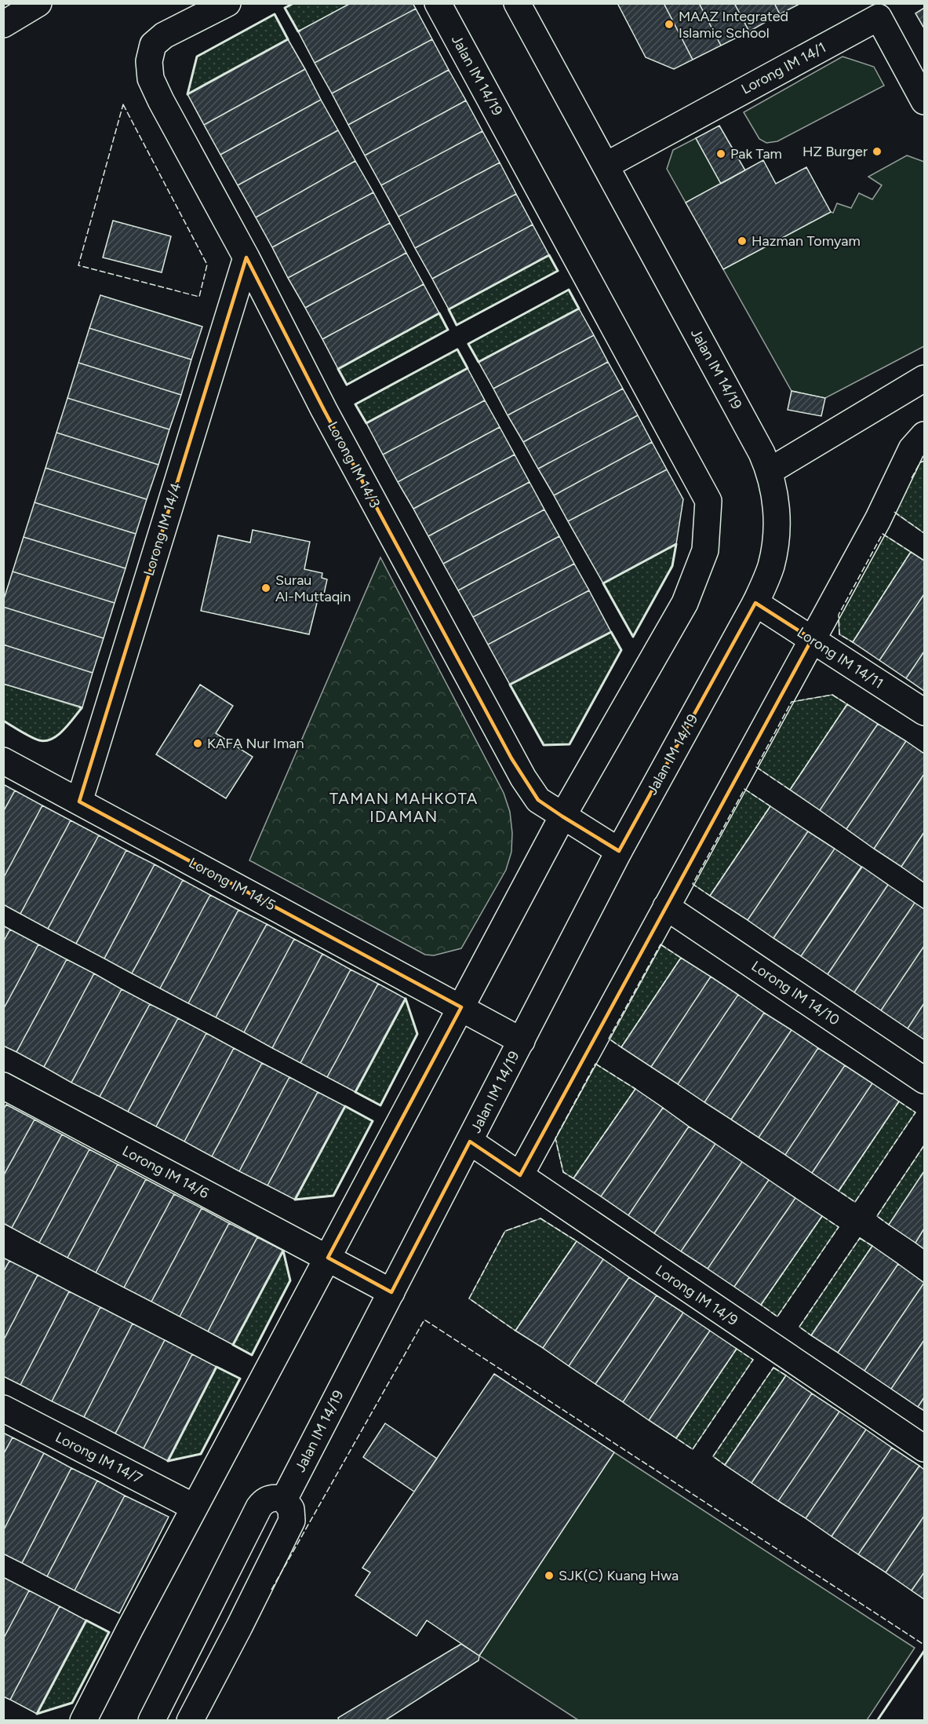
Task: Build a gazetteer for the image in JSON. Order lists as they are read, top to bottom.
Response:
{
  "streets": {
    "street": [
      "Lorong IM 14/1",
      "Jalan IM 14/19",
      "Lorong IM 14/3",
      "Lorong IM 14/4",
      "Lorong IM 14/11",
      "Lorong IM 14/5",
      "Lorong IM 14/10",
      "Lorong IM 14/6",
      "Lorong IM 14/9",
      "Lorong IM 14/7"
    ]
  },
  "crossings": [
    ["Lorong IM 14/1", "Jalan IM 14/19"],
    ["Jalan IM 14/19", "Lorong IM 14/3"],
    ["Jalan IM 14/19", "Lorong IM 14/11"],
    ["Jalan IM 14/19", "Lorong IM 14/5"],
    ["Jalan IM 14/19", "Lorong IM 14/6"],
    ["Jalan IM 14/19", "Lorong IM 14/9"],
    ["Jalan IM 14/19", "Lorong IM 14/7"],
    ["Lorong IM 14/3", "Lorong IM 14/4"],
    ["Lorong IM 14/4", "Lorong IM 14/5"]
  ],
  "districts": ["TAMAN MAHKOTA IDAMAN"],
  "places": [
    "MAAZ Integrated Islamic School",
    "HZ Burger",
    "Pak Tam",
    "Hazman Tomyam",
    "Surau Al-Muttaqin",
    "KAFA Nur Iman",
    "SJK(C) Kuang Hwa"
  ]
}
